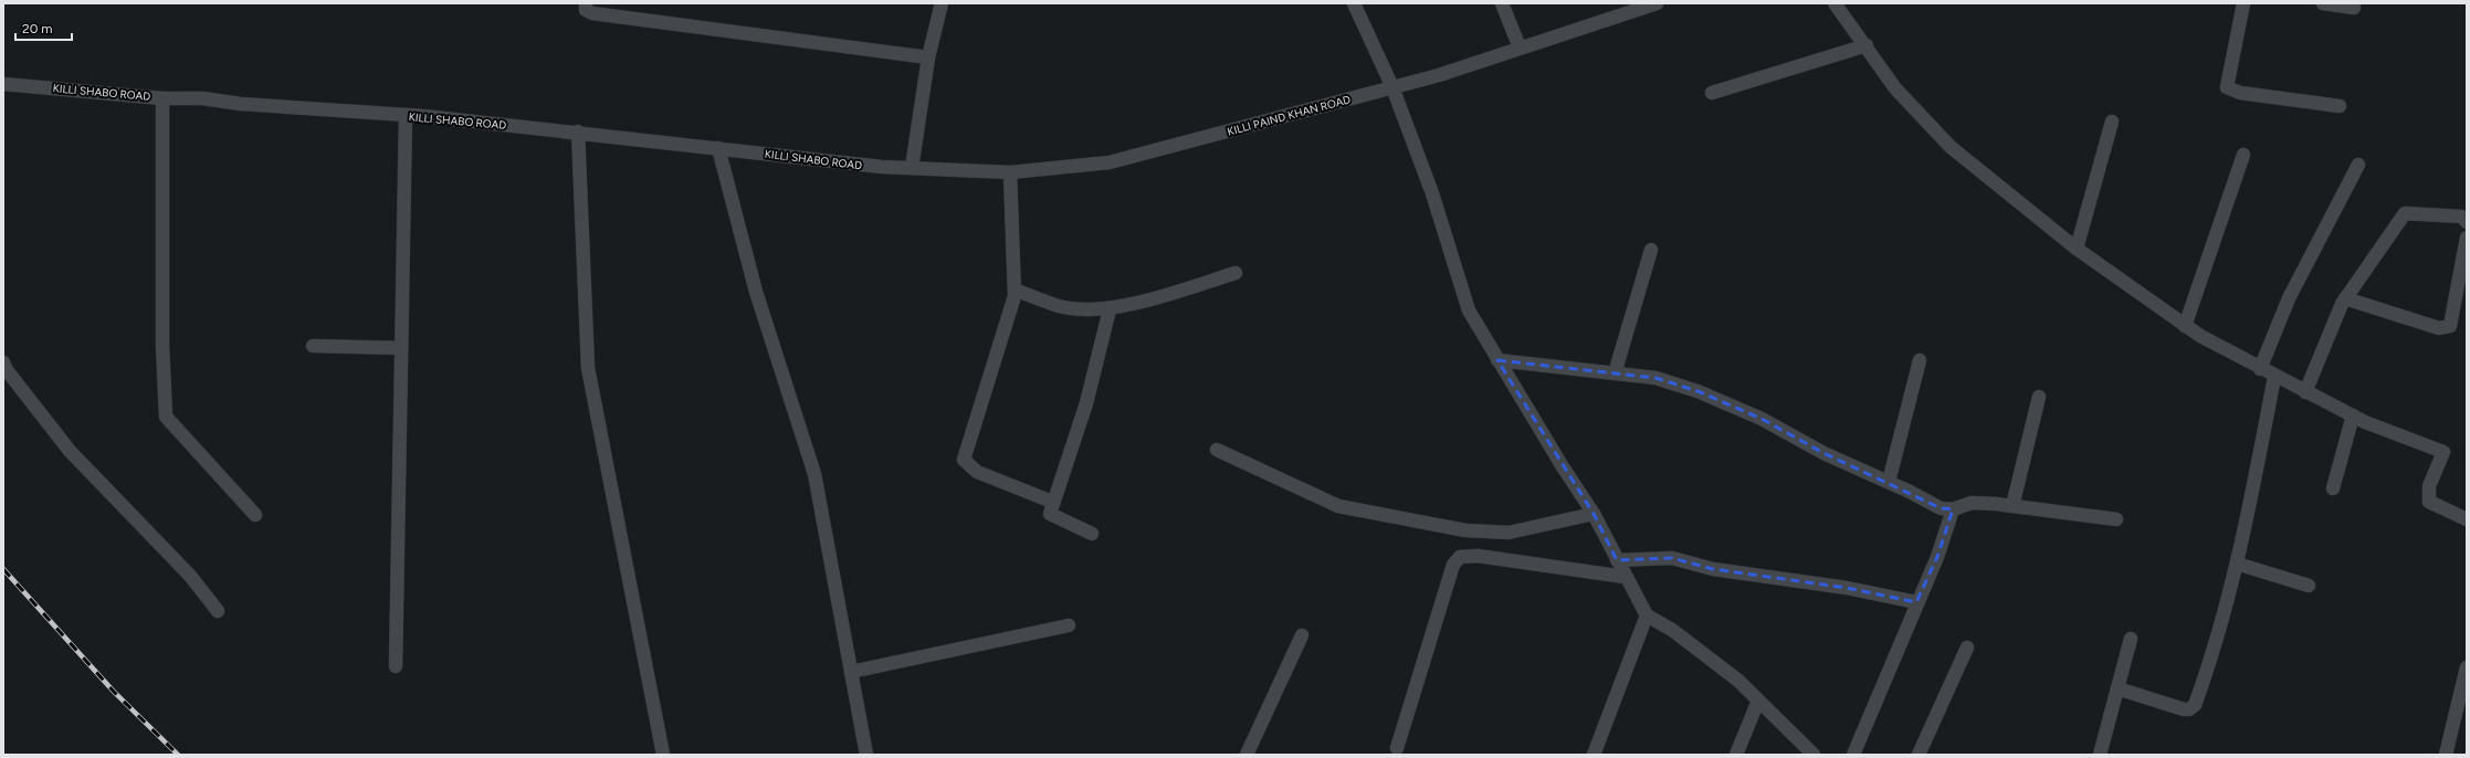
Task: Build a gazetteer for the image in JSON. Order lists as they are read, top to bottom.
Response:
{
  "streets": {
    "street": ["KILLI SHABO ROAD", "KILLI PAIND KHAN ROAD"]
  },
  "crossings": [
    ["KILLI SHABO ROAD", "KILLI PAIND KHAN ROAD"]
  ],
  "scale_bar": "20 m"
}
